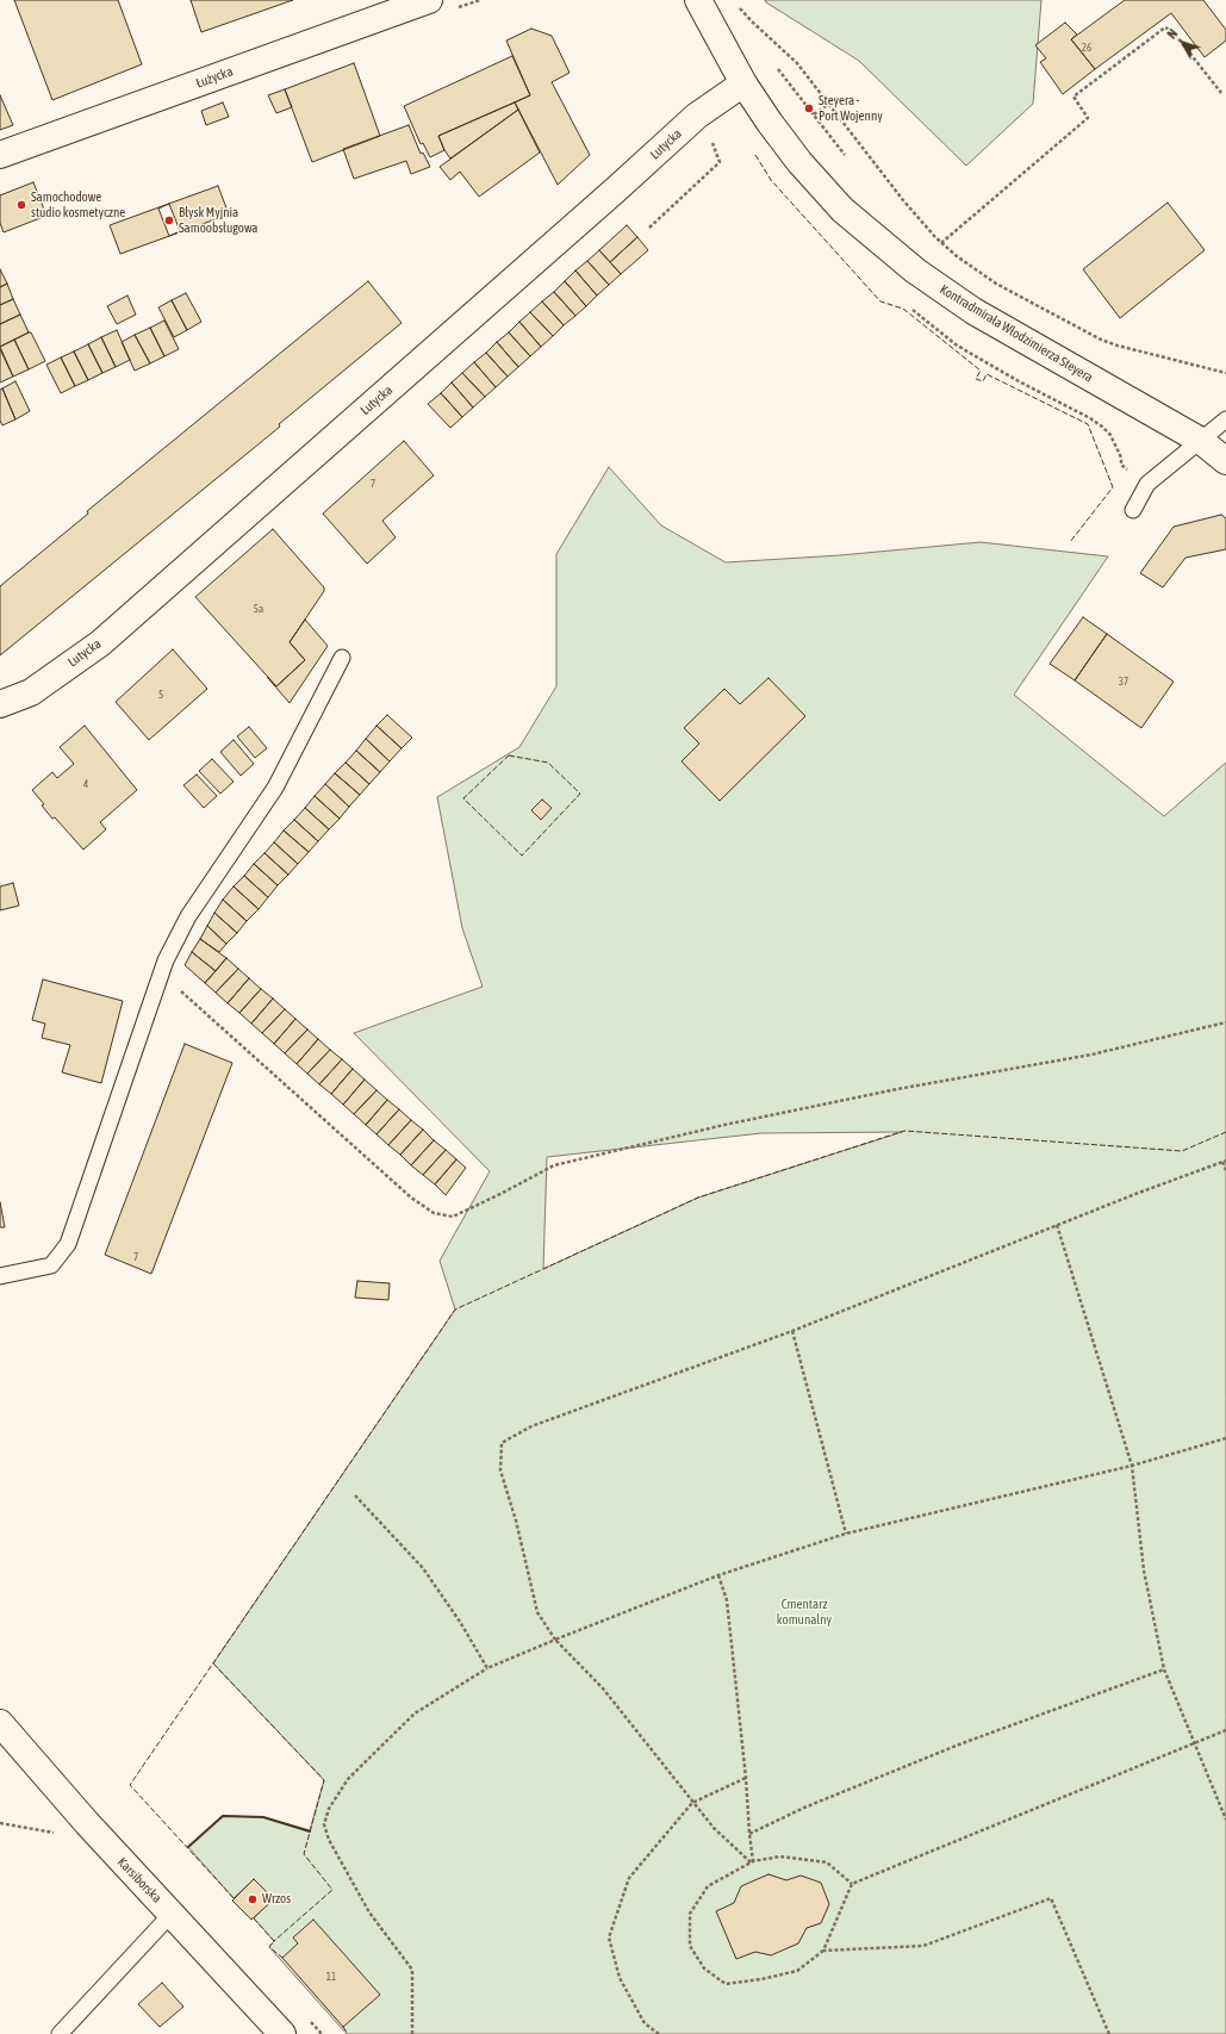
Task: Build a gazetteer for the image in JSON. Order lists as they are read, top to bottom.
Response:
{
  "streets": {
    "street": [
      "Łużycka",
      "Lutycka",
      "Kontradmirała Włodzimierza Steyera",
      "Karsiborska"
    ]
  },
  "crossings": [
    ["Lutycka", "Kontradmirała Włodzimierza Steyera"]
  ],
  "parks": ["Cmentarz komunalny"],
  "places": [
    "Steyera - Port Wojenny",
    "Samochodowe studio kosmetyczne",
    "Błysk Myjnia Samoobsługowa",
    "Wrzos"
  ],
  "house_numbers": [
    "26",
    "7",
    "5a",
    "37",
    "5",
    "4",
    "7",
    "11"
  ],
  "north": "top left"
}
